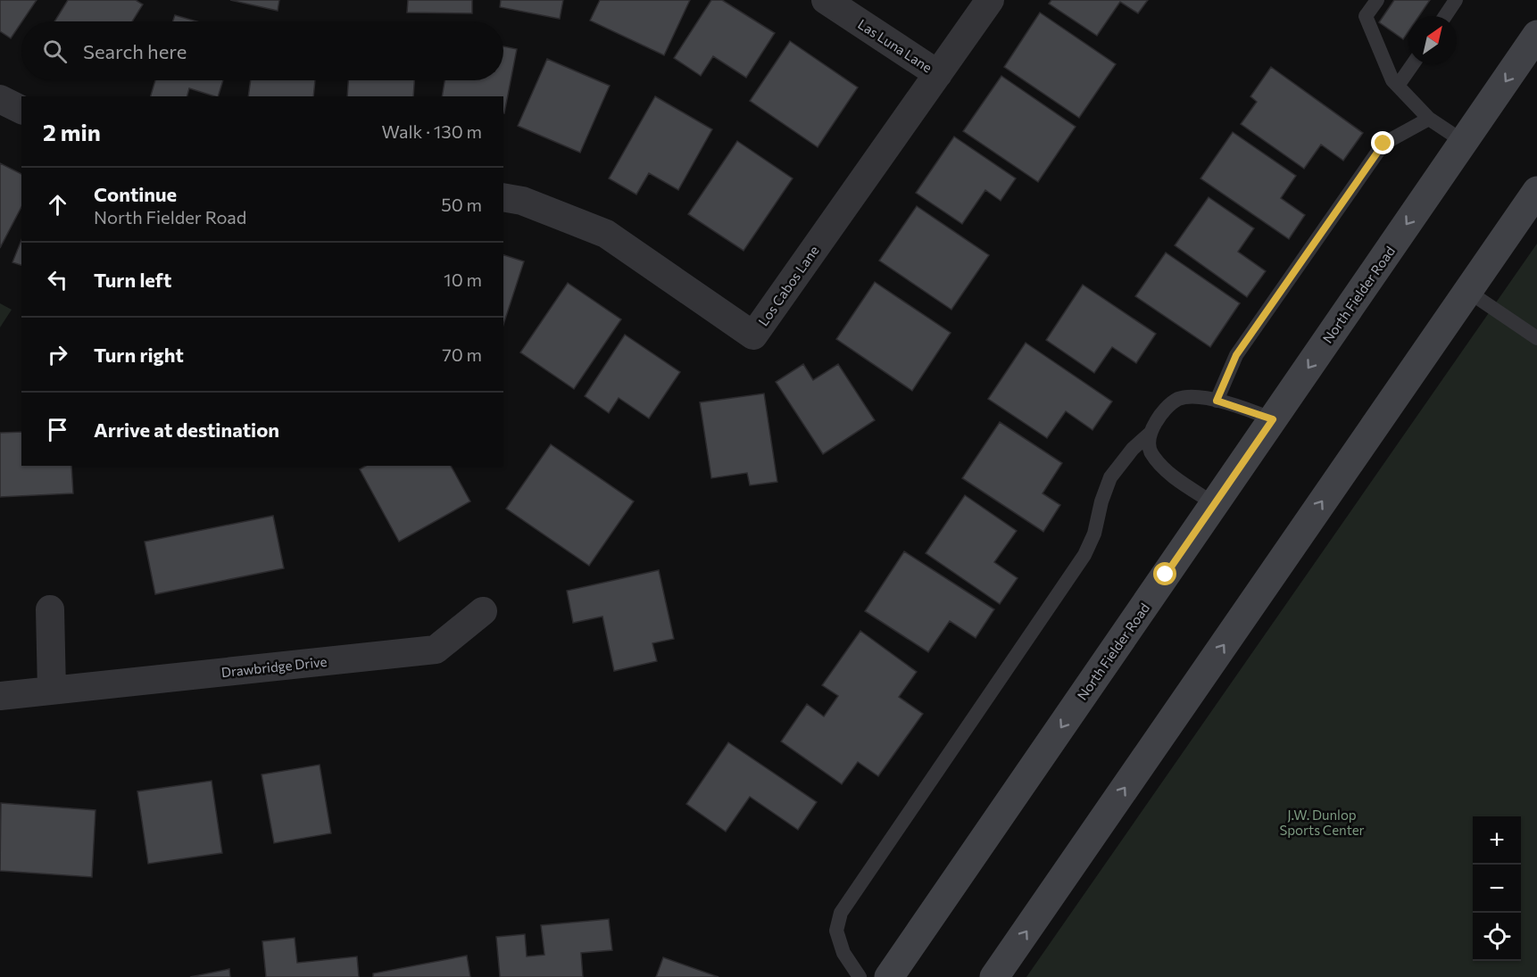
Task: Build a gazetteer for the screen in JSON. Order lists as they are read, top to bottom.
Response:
{
  "streets": {
    "main road": ["North Fielder Road"],
    "street": ["Las Luna Lane", "Los Cabos Lane", "Drawbridge Drive"]
  },
  "crossings": [
    ["Las Luna Lane", "Los Cabos Lane"]
  ],
  "parks": ["J.W. Dunlop Sports Center"],
  "north": "top right",
  "page": {
    "search": "Search here",
    "heading": ["2 min", "Walk · 130 m"],
    "list": [
      ["Continue", "North Fielder Road", "50 m"],
      ["Turn left", "10 m"],
      ["Turn right", "70 m"],
      "Arrive at destination"
    ],
    "map_buttons": ["+", "−"]
  }
}
